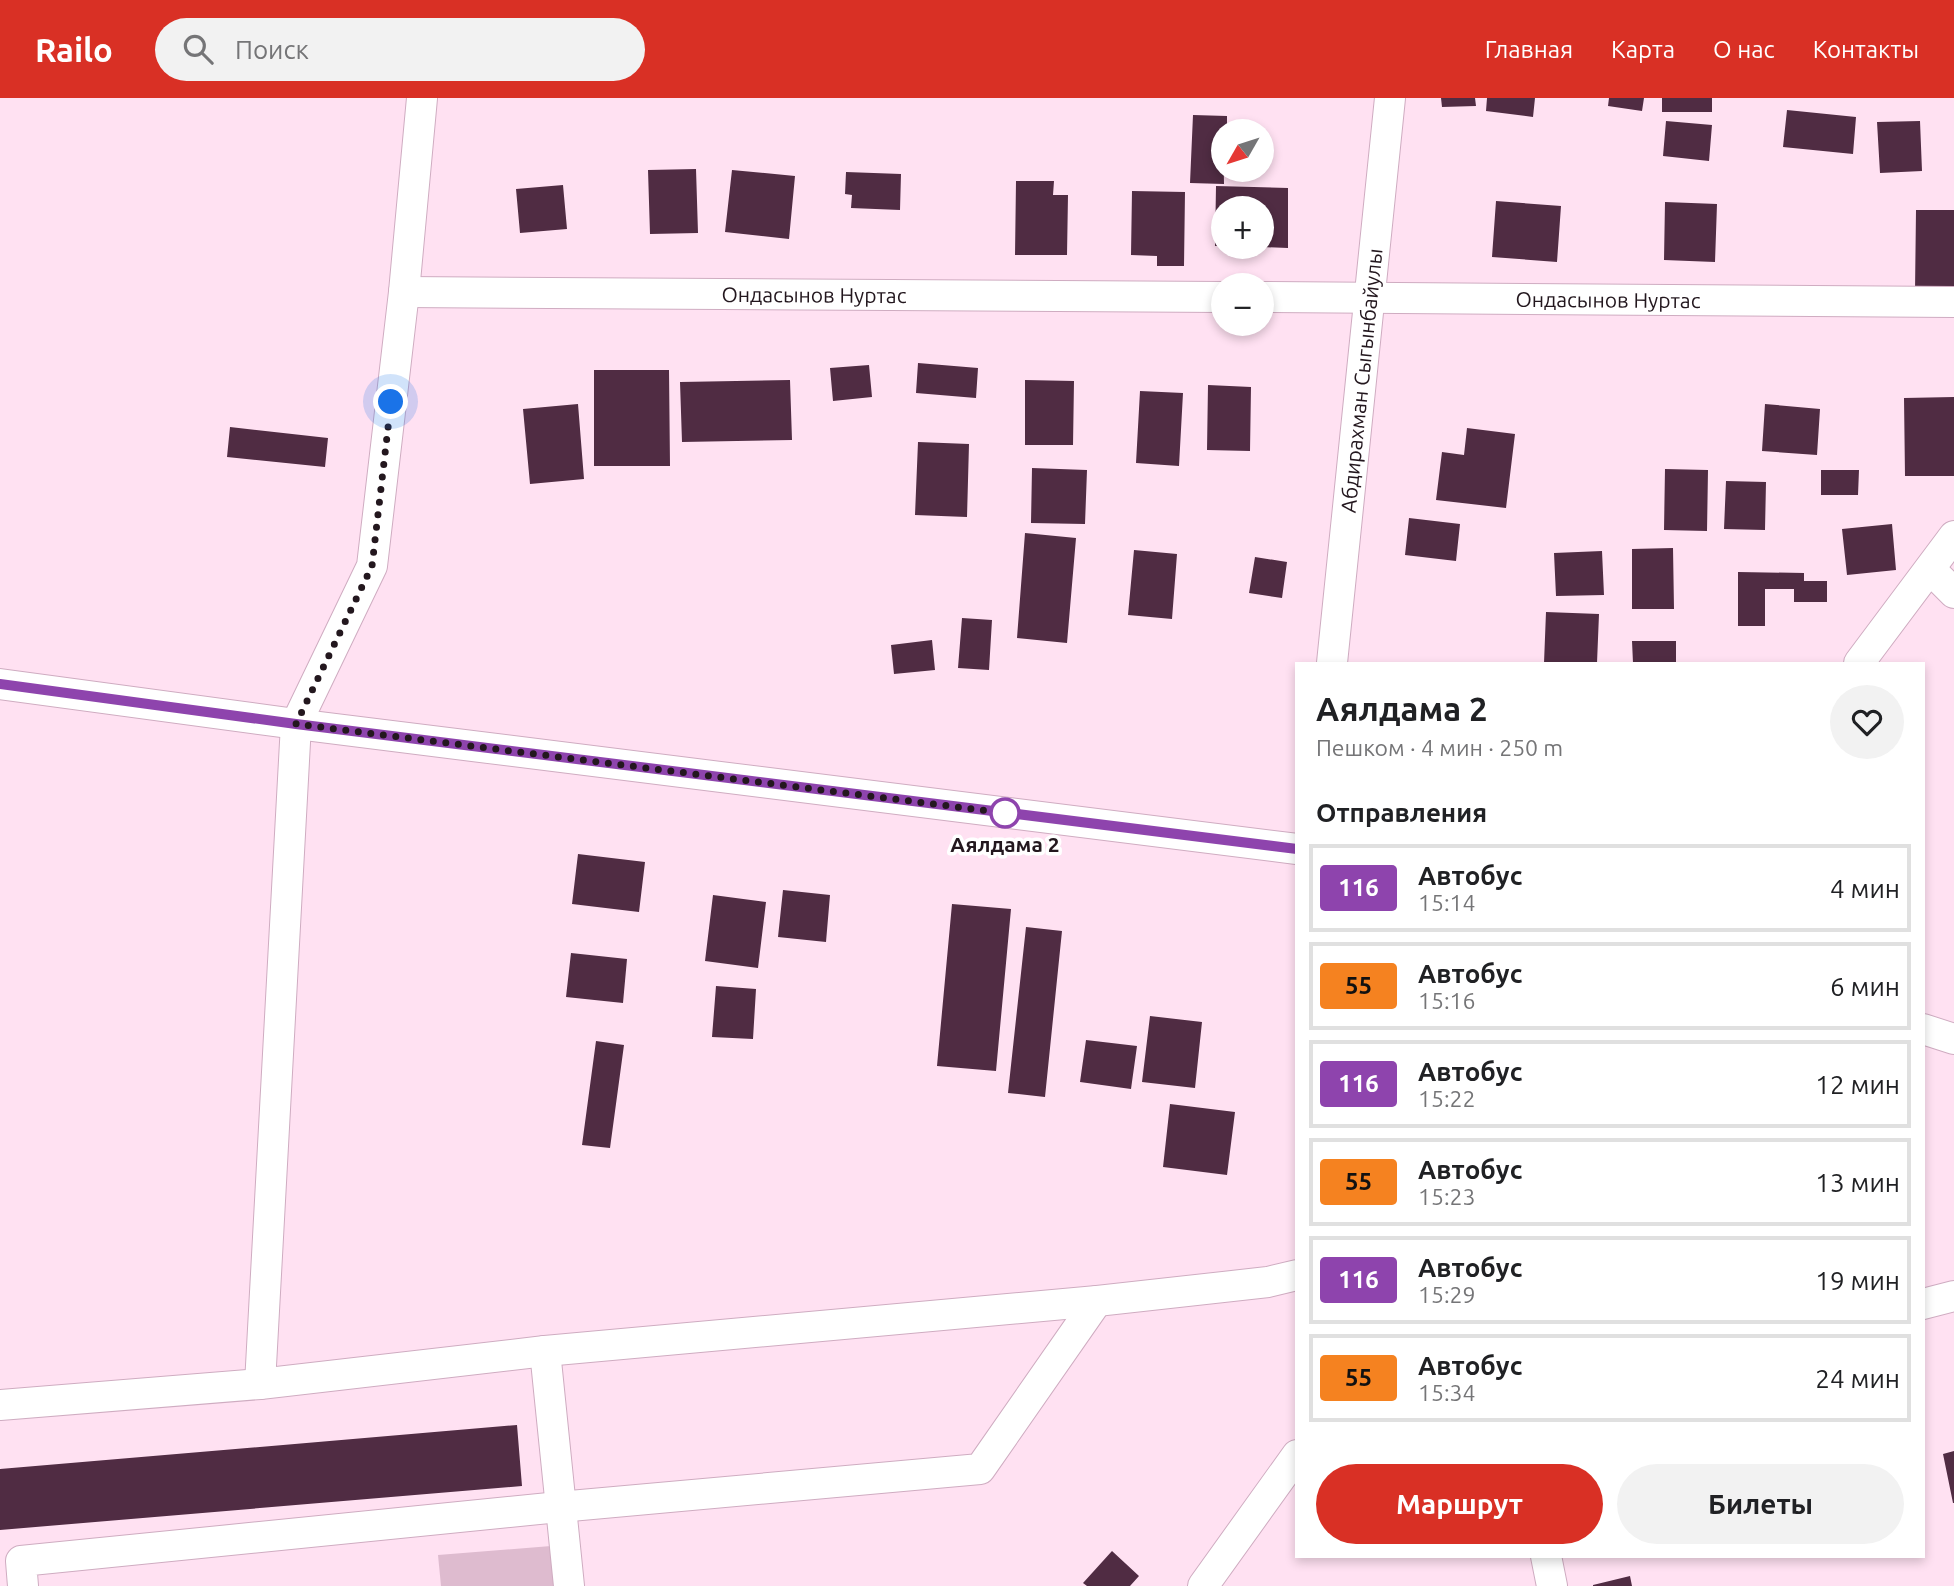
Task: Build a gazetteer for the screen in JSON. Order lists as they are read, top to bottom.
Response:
{
  "streets": {
    "street": ["Ондасынов Нуртас", "Абдирахман Сыгынбайулы"]
  },
  "crossings": [
    ["Ондасынов Нуртас", "Абдирахман Сыгынбайулы"]
  ],
  "places": ["Аялдама 2"],
  "lines": ["bus line 116"],
  "north": "bottom left",
  "page": {
    "header": "Railo",
    "search": "Поиск",
    "nav": [
      "Главная",
      "Карта",
      "О нас",
      "Контакты"
    ],
    "map_buttons": ["+", "−"],
    "heading": [
      ["Аялдама 2", "Пешком · 4 мин · 250 m"],
      "Отправления"
    ],
    "list": [
      {
        "mark": "116",
        "name": "Автобус",
        "note": "15:14",
        "value": "4 мин"
      },
      {
        "mark": "55",
        "name": "Автобус",
        "note": "15:16",
        "value": "6 мин"
      },
      {
        "mark": "116",
        "name": "Автобус",
        "note": "15:22",
        "value": "12 мин"
      },
      {
        "mark": "55",
        "name": "Автобус",
        "note": "15:23",
        "value": "13 мин"
      },
      {
        "mark": "116",
        "name": "Автобус",
        "note": "15:29",
        "value": "19 мин"
      },
      {
        "mark": "55",
        "name": "Автобус",
        "note": "15:34",
        "value": "24 мин"
      }
    ],
    "buttons": ["Маршрут", "Билеты"]
  }
}
